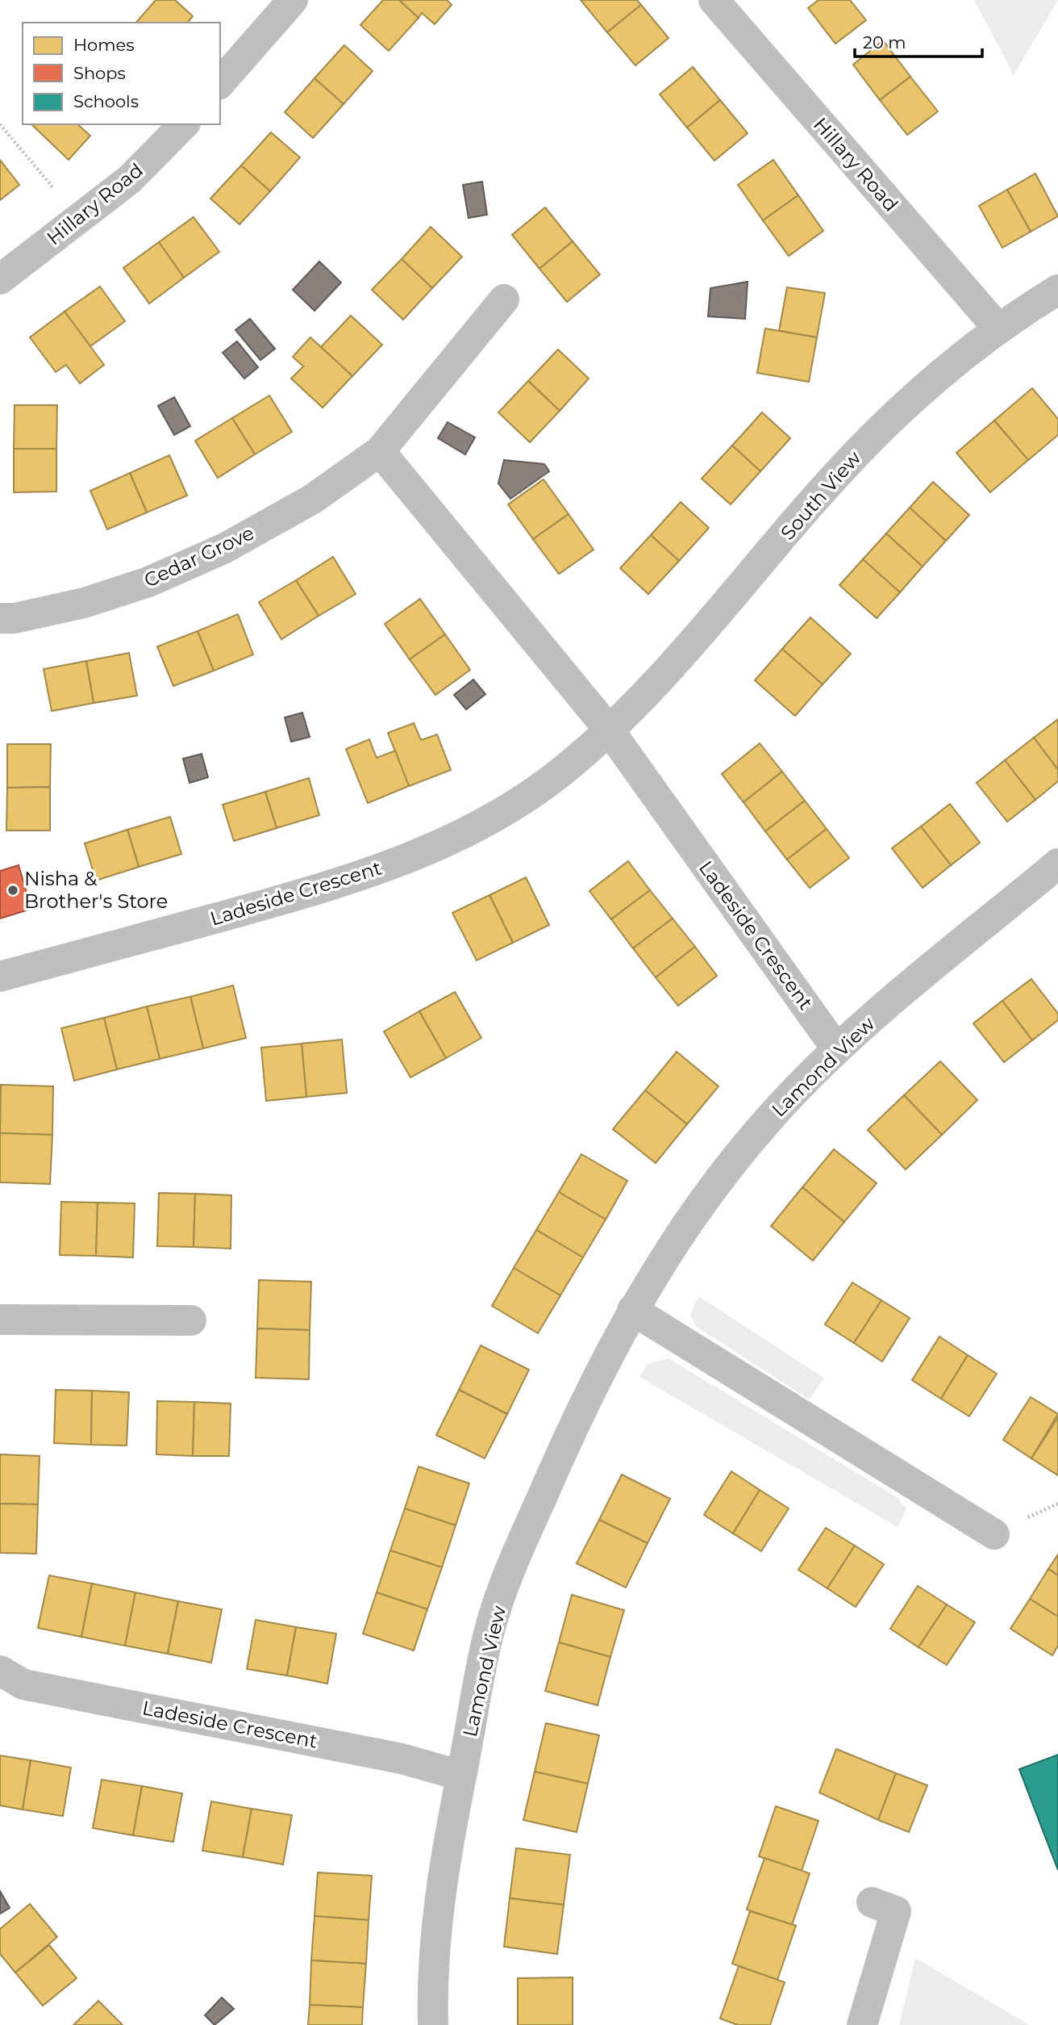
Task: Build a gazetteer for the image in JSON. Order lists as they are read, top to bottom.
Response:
{
  "streets": {
    "street": [
      "Hillary Road",
      "South View",
      "Cedar Grove",
      "Ladeside Crescent",
      "Lamond View"
    ]
  },
  "crossings": [
    ["Hillary Road", "South View"],
    ["South View", "Ladeside Crescent"],
    ["Ladeside Crescent", "Lamond View"]
  ],
  "places": ["Nisha & Brother's Store"],
  "legend": ["Homes", "Shops", "Schools"],
  "scale_bar": "20 m"
}
